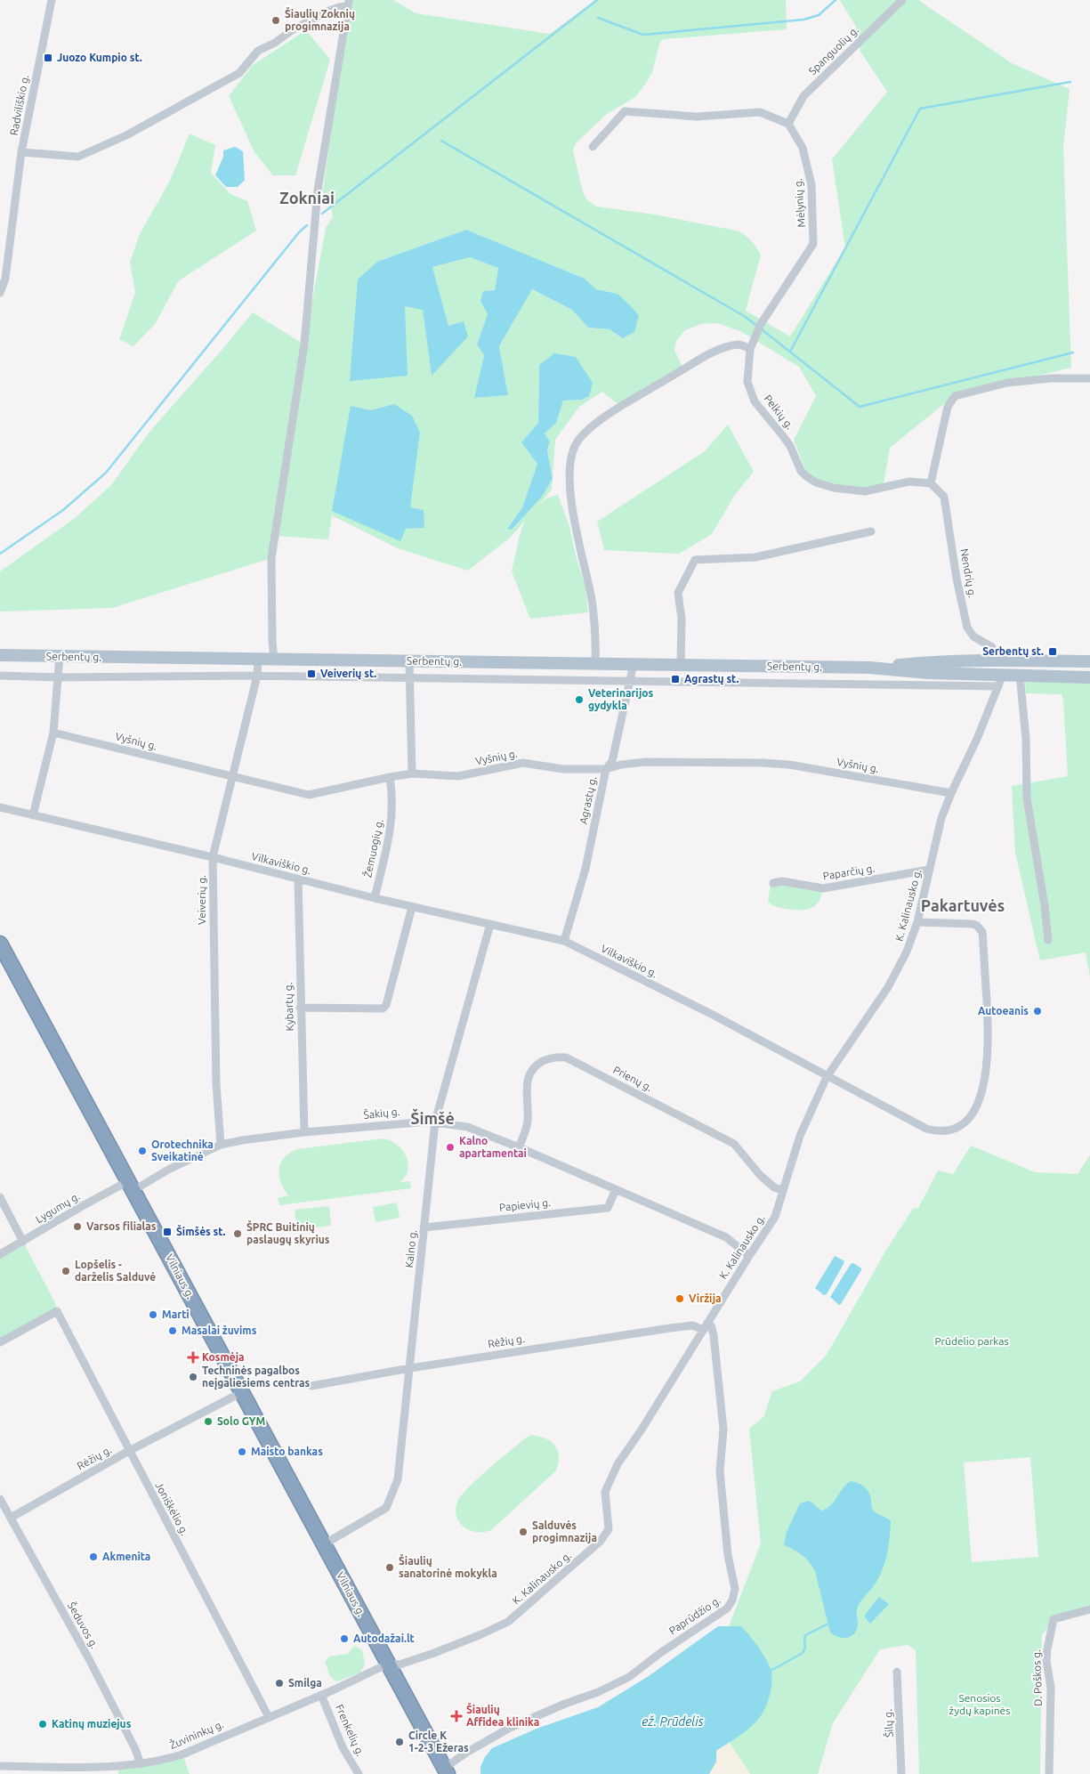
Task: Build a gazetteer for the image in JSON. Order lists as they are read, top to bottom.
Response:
{
  "streets": {
    "highway": ["Vilniaus g."],
    "main road": ["Serbentų g."],
    "street": [
      "Spanguolių g.",
      "Radviliškio g.",
      "Mėlynių g.",
      "Pelkių g.",
      "Nendrių g.",
      "Vyšnių g.",
      "Agrastų g.",
      "Žemuogių g.",
      "Vilkaviškio g.",
      "Paparčių g.",
      "Veiverių g.",
      "K. Kalinausko g.",
      "Kybartų g.",
      "Prienų g.",
      "Šakių g.",
      "Papievių g.",
      "Lygumų g.",
      "Kalno g.",
      "Rėžių g.",
      "Joniškėlio g.",
      "Paprūdžio g.",
      "Šeduvos g.",
      "D. Poškos g.",
      "Šilų g.",
      "Frenkelių g.",
      "Žuvininkų g."
    ]
  },
  "crossings": [
    ["Spanguolių g.", "Mėlynių g."],
    ["Mėlynių g.", "Pelkių g."],
    ["Pelkių g.", "Nendrių g."],
    ["Nendrių g.", "Serbentų g."],
    ["Serbentų g.", "Agrastų g."],
    ["Serbentų g.", "Veiverių g."],
    ["Serbentų g.", "K. Kalinausko g."],
    ["Vyšnių g.", "Agrastų g."],
    ["Vyšnių g.", "Žemuogių g."],
    ["Vyšnių g.", "Veiverių g."],
    ["Vyšnių g.", "K. Kalinausko g."],
    ["Agrastų g.", "Vilkaviškio g."],
    ["Žemuogių g.", "Vilkaviškio g."],
    ["Vilkaviškio g.", "Veiverių g."],
    ["Vilkaviškio g.", "K. Kalinausko g."],
    ["Vilkaviškio g.", "Kybartų g."],
    ["Vilkaviškio g.", "Kalno g."],
    ["Paparčių g.", "K. Kalinausko g."],
    ["Veiverių g.", "Šakių g."],
    ["K. Kalinausko g.", "Prienų g."],
    ["K. Kalinausko g.", "Šakių g."],
    ["K. Kalinausko g.", "Vilniaus g."],
    ["K. Kalinausko g.", "Rėžių g."],
    ["K. Kalinausko g.", "Paprūdžio g."],
    ["K. Kalinausko g.", "Žuvininkų g."],
    ["Kybartų g.", "Šakių g."],
    ["Prienų g.", "Šakių g."],
    ["Šakių g.", "Papievių g."],
    ["Šakių g.", "Lygumų g."],
    ["Šakių g.", "Kalno g."],
    ["Šakių g.", "Vilniaus g."],
    ["Papievių g.", "Kalno g."],
    ["Lygumų g.", "Vilniaus g."],
    ["Kalno g.", "Vilniaus g."],
    ["Kalno g.", "Rėžių g."],
    ["Vilniaus g.", "Rėžių g."],
    ["Vilniaus g.", "Paprūdžio g."],
    ["Vilniaus g.", "Žuvininkų g."],
    ["Rėžių g.", "Joniškėlio g."],
    ["Rėžių g.", "Paprūdžio g."],
    ["Rėžių g.", "Šeduvos g."],
    ["Joniškėlio g.", "Žuvininkų g."],
    ["Šeduvos g.", "Žuvininkų g."],
    ["Frenkelių g.", "Žuvininkų g."]
  ],
  "districts": ["Zokniai", "Pakartuvės", "Šimšė"],
  "water": ["ež. Prūdelis"],
  "parks": ["Prūdelio parkas", "Senosios žydų kapinės"],
  "places": {
    "other": [
      "Šiaulių Zoknių progimnazija",
      "Veterinarijos gydykla",
      "Autoeanis",
      "Kalno apartamentai",
      "Orotechnika Sveikatinė",
      "Varsos filialas",
      "ŠPRC Buitinių paslaugų skyrius",
      "Lopšelis - darželis Salduvė",
      "Viržija",
      "Marti",
      "Masalai žuvims",
      "Techninės pagalbos neįgaliesiems centras",
      "Solo GYM",
      "Maisto bankas",
      "Salduvės progimnazija",
      "Akmenita",
      "Šiaulių sanatorinė mokykla",
      "Autodažai.lt",
      "Smilga",
      "Katinų muziejus",
      "Circle K 1-2-3 Ežeras"
    ],
    "transit": [
      "Juozo Kumpio st.",
      "Serbentų st.",
      "Veiverių st.",
      "Agrastų st.",
      "Šimšės st."
    ],
    "health": ["Kosmėja", "Šiaulių Affidea klinika"]
  }
}
